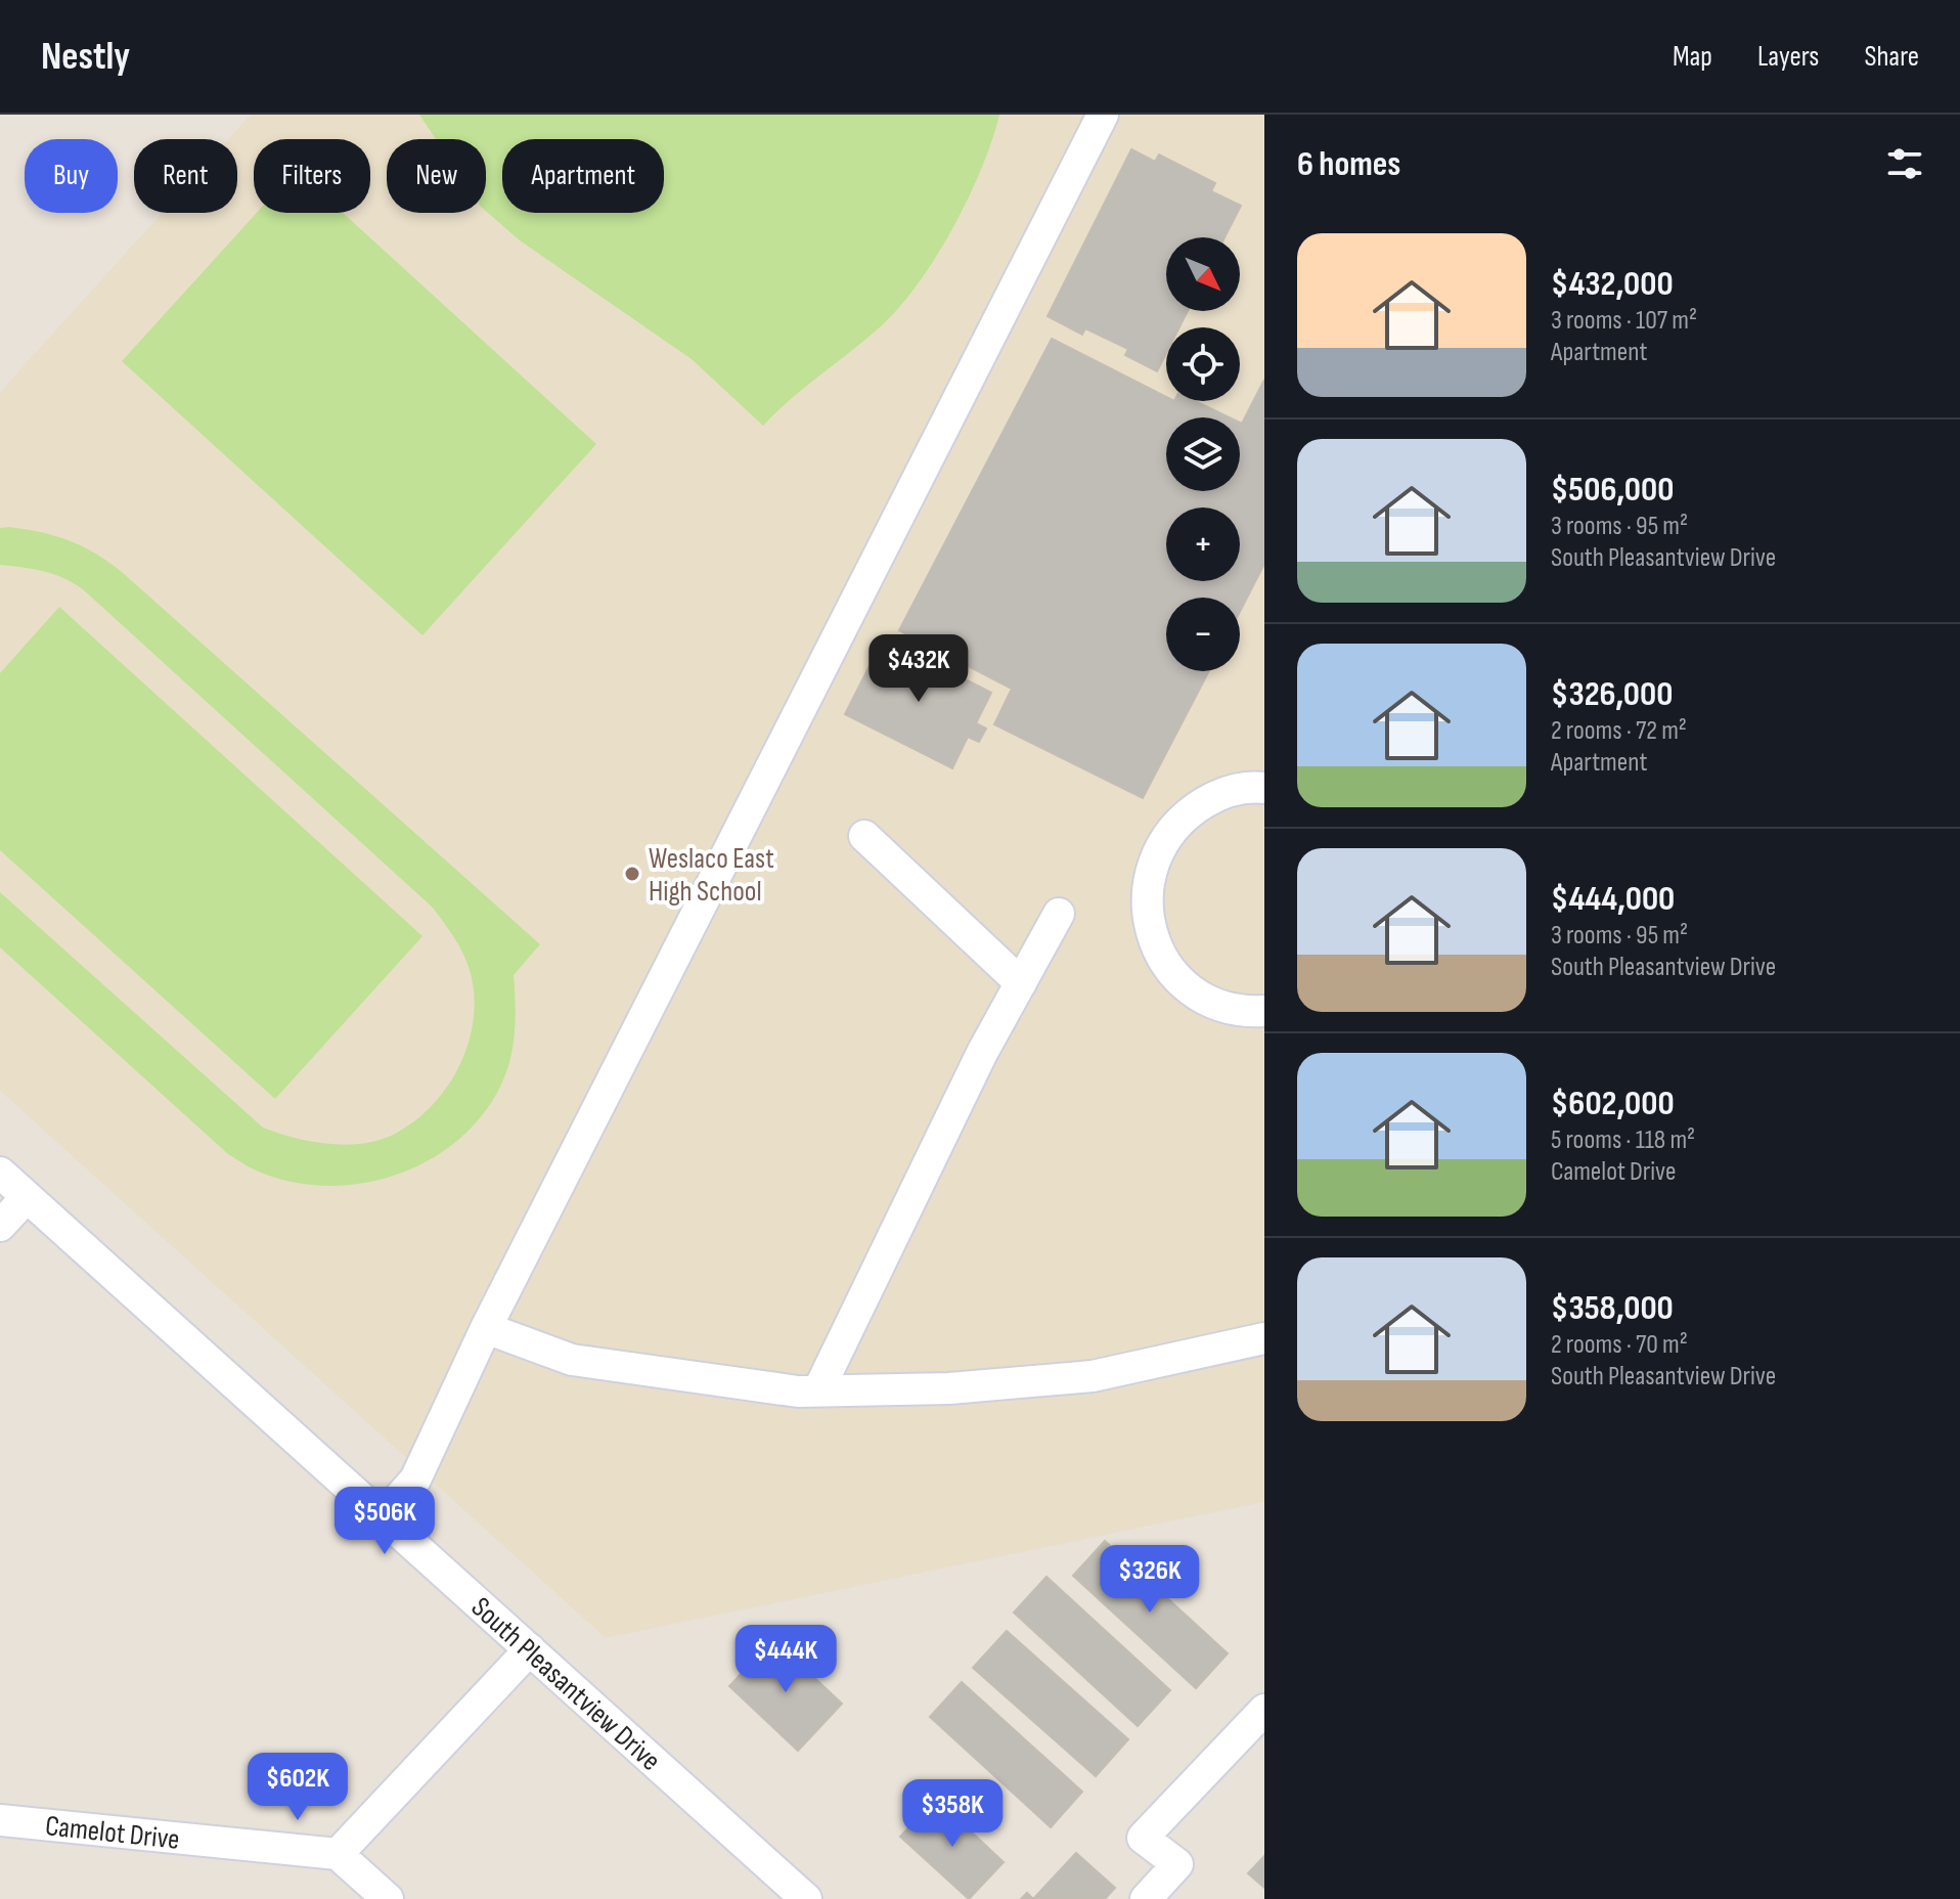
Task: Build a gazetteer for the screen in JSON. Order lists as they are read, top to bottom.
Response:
{
  "streets": {
    "street": ["South Pleasantview Drive", "Camelot Drive"]
  },
  "places": ["Weslaco East High School"],
  "north": "bottom right",
  "page": {
    "header": "Nestly",
    "nav": ["Map", "Layers", "Share"],
    "heading": "6 homes",
    "chip": [
      "Buy",
      "Rent",
      "Filters",
      "New",
      "Apartment"
    ],
    "list": [
      {
        "name": "$432,000",
        "note": "3 rooms · 107 m² · Apartment"
      },
      {
        "name": "$506,000",
        "note": "3 rooms · 95 m² · South Pleasantview Drive"
      },
      {
        "name": "$326,000",
        "note": "2 rooms · 72 m² · Apartment"
      },
      {
        "name": "$444,000",
        "note": "3 rooms · 95 m² · South Pleasantview Drive"
      },
      {
        "name": "$602,000",
        "note": "5 rooms · 118 m² · Camelot Drive"
      },
      {
        "name": "$358,000",
        "note": "2 rooms · 70 m² · South Pleasantview Drive"
      }
    ],
    "map_buttons": ["+", "−"],
    "price": [
      "$432K",
      "$506K",
      "$326K",
      "$444K",
      "$602K",
      "$358K"
    ]
  }
}
